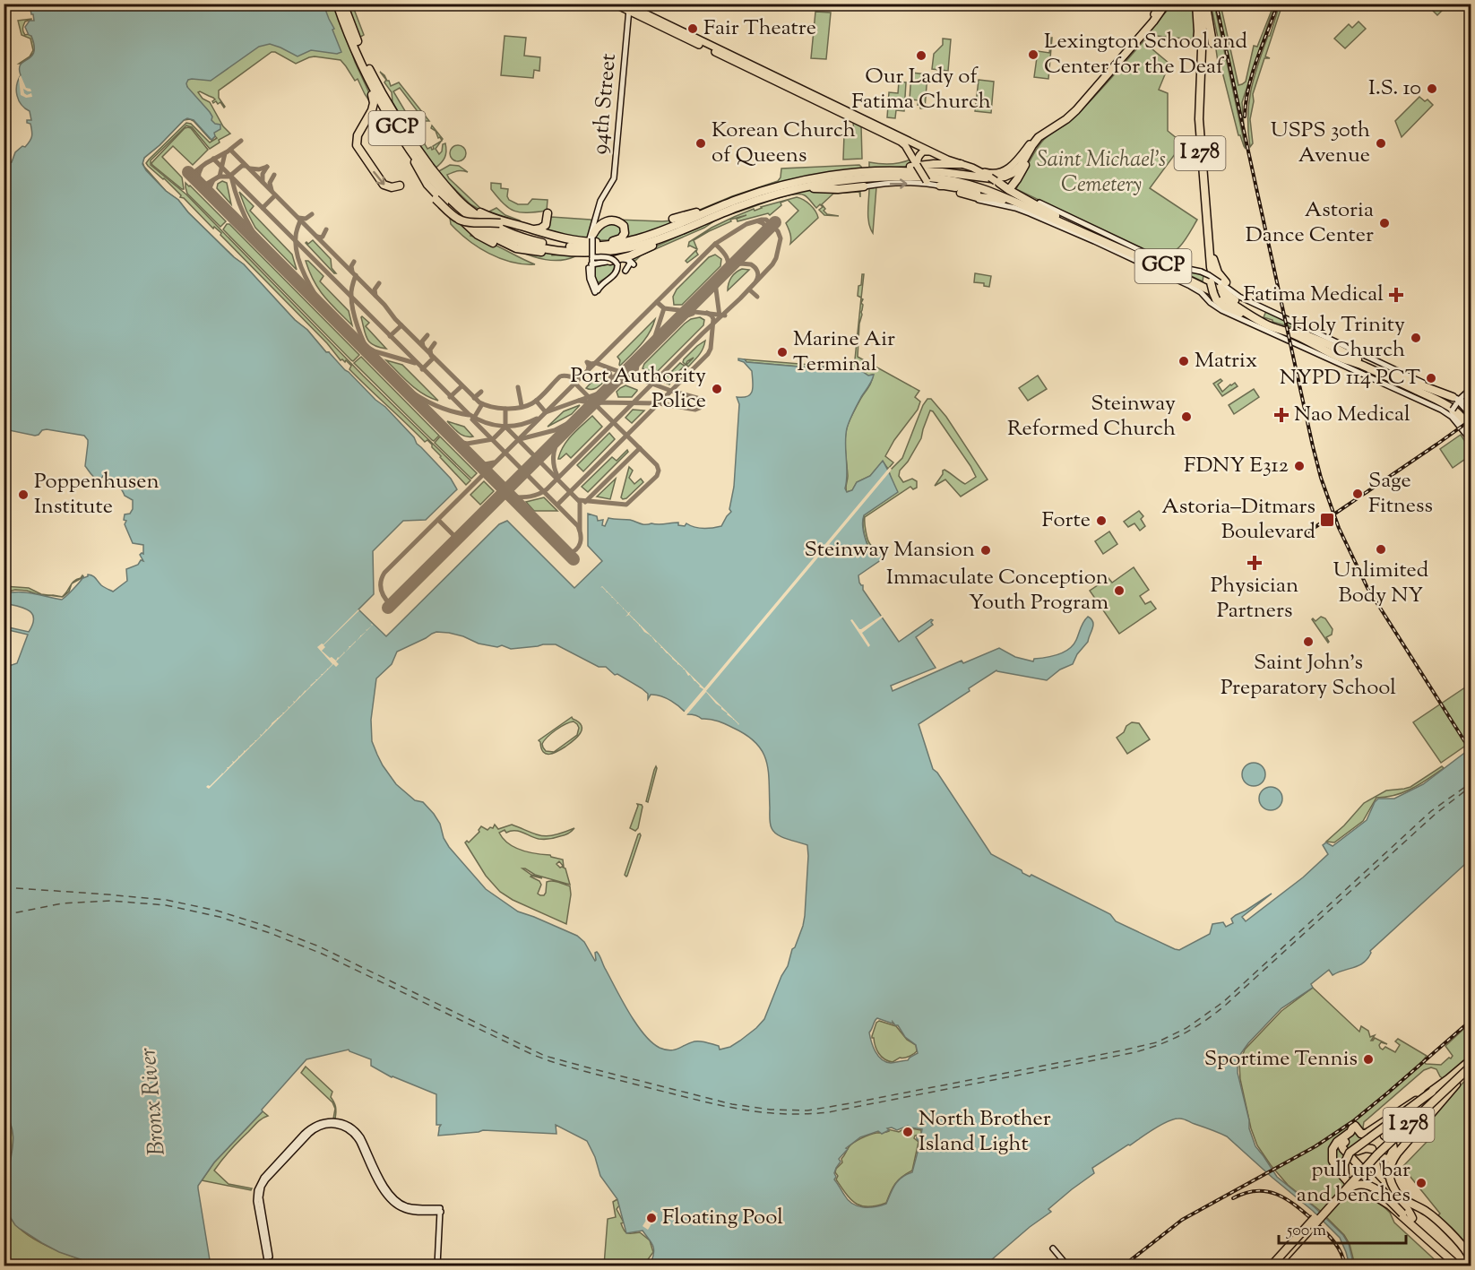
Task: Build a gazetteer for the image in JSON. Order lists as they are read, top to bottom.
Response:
{
  "streets": {
    "highway": ["GCP", "I 278"],
    "main road": ["94th Street"]
  },
  "crossings": [
    ["94th Street", "GCP"],
    ["GCP", "I 278"]
  ],
  "water": ["Bronx River"],
  "parks": ["Saint Michael’s Cemetery"],
  "places": {
    "other": [
      "Fair Theatre",
      "Lexington School and Center for the Deaf",
      "Our Lady of Fatima Church",
      "I.S. 10",
      "Korean Church of Queens",
      "USPS 30th Avenue",
      "Astoria Dance Center",
      "Holy Trinity Church",
      "Marine Air Terminal",
      "Matrix",
      "NYPD 114 PCT",
      "Port Authority Police",
      "Steinway Reformed Church",
      "FDNY E312",
      "Sage Fitness",
      "Poppenhusen Institute",
      "Forte",
      "Unlimited Body NY",
      "Steinway Mansion",
      "Immaculate Conception Youth Program",
      "Saint John's Preparatory School",
      "Sportime Tennis",
      "North Brother Island Light",
      "pull up bar and benches",
      "Floating Pool"
    ],
    "health": ["Fatima Medical", "Nao Medical", "Physician Partners"],
    "transit": ["Astoria–Ditmars Boulevard"]
  },
  "scale_bar": "500 m"
}
